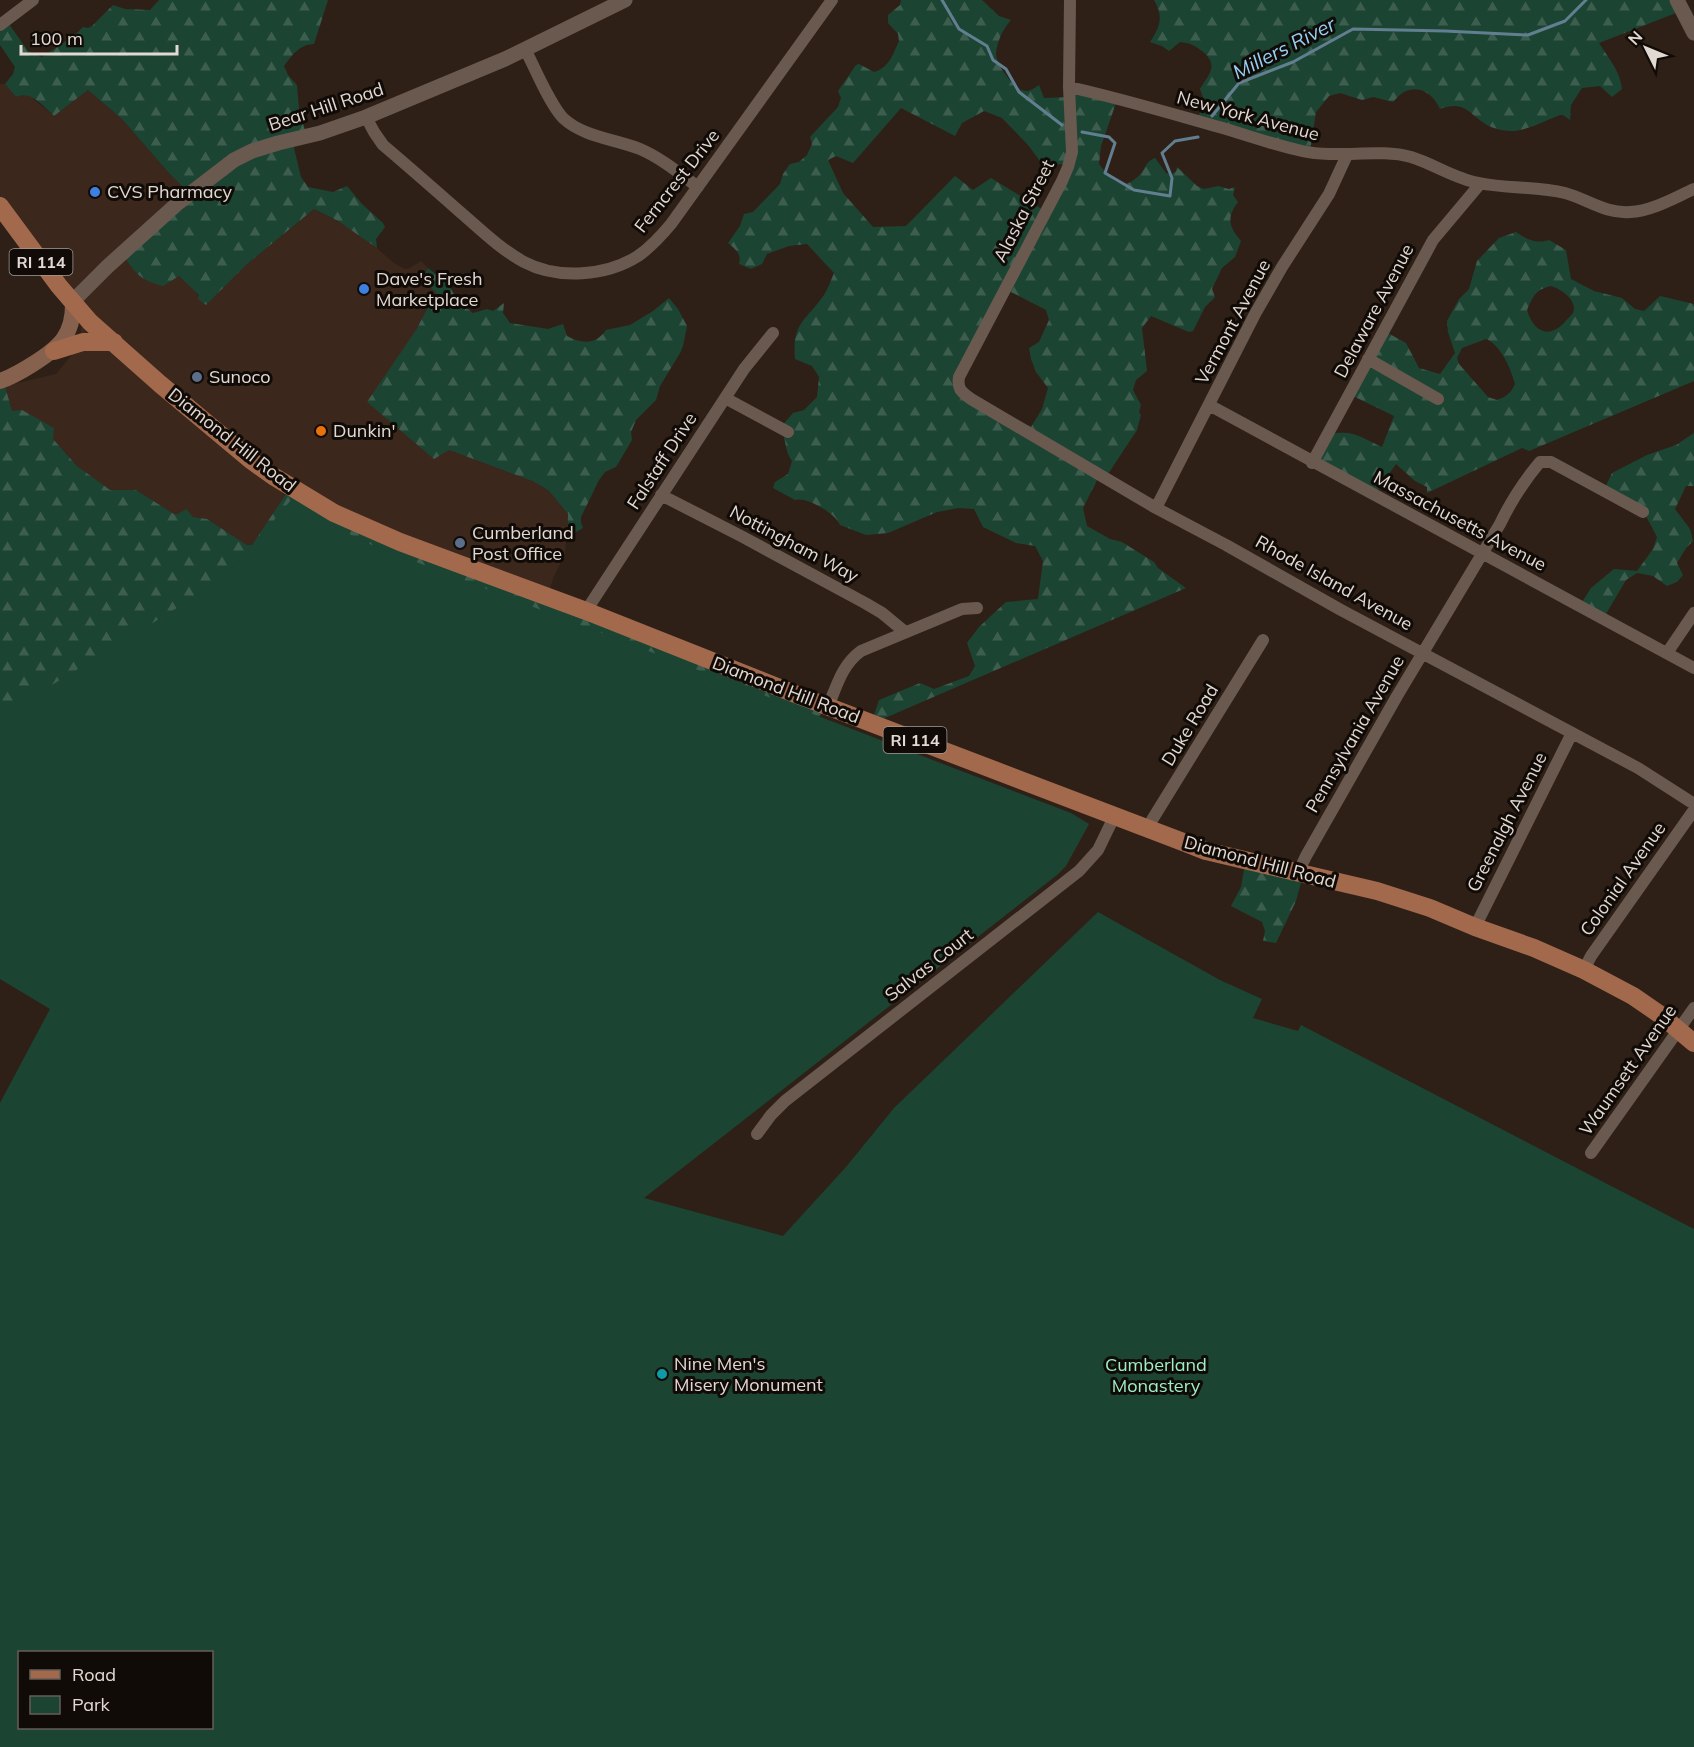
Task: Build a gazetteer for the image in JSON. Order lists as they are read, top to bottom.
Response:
{
  "streets": {
    "main road": ["RI 114", "Diamond Hill Road"],
    "street": [
      "Bear Hill Road",
      "New York Avenue",
      "Ferncrest Drive",
      "Alaska Street",
      "Delaware Avenue",
      "Vermont Avenue",
      "Falstaff Drive",
      "Massachusetts Avenue",
      "Nottingham Way",
      "Rhode Island Avenue",
      "Duke Road",
      "Pennsylvania Avenue",
      "Greenalgh Avenue",
      "Colonial Avenue",
      "Salvas Court",
      "Waumsett Avenue"
    ]
  },
  "crossings": [
    ["Bear Hill Road", "Ferncrest Drive"],
    ["Bear Hill Road", "Diamond Hill Road"],
    ["New York Avenue", "Alaska Street"],
    ["New York Avenue", "Delaware Avenue"],
    ["New York Avenue", "Vermont Avenue"],
    ["Alaska Street", "Rhode Island Avenue"],
    ["Delaware Avenue", "Massachusetts Avenue"],
    ["Vermont Avenue", "Massachusetts Avenue"],
    ["Vermont Avenue", "Rhode Island Avenue"],
    ["Diamond Hill Road", "Falstaff Drive"],
    ["Diamond Hill Road", "Duke Road"],
    ["Diamond Hill Road", "Pennsylvania Avenue"],
    ["Diamond Hill Road", "Greenalgh Avenue"],
    ["Diamond Hill Road", "Colonial Avenue"],
    ["Diamond Hill Road", "Salvas Court"],
    ["Diamond Hill Road", "Waumsett Avenue"],
    ["Falstaff Drive", "Nottingham Way"],
    ["Massachusetts Avenue", "Pennsylvania Avenue"],
    ["Rhode Island Avenue", "Pennsylvania Avenue"],
    ["Rhode Island Avenue", "Greenalgh Avenue"]
  ],
  "water": ["Millers River"],
  "parks": ["Cumberland Monastery"],
  "places": [
    "CVS Pharmacy",
    "Dave's Fresh Marketplace",
    "Sunoco",
    "Dunkin'",
    "Cumberland Post Office",
    "Nine Men's Misery Monument"
  ],
  "legend": ["Road", "Park"],
  "scale_bar": "100 m",
  "north": "top left"
}
